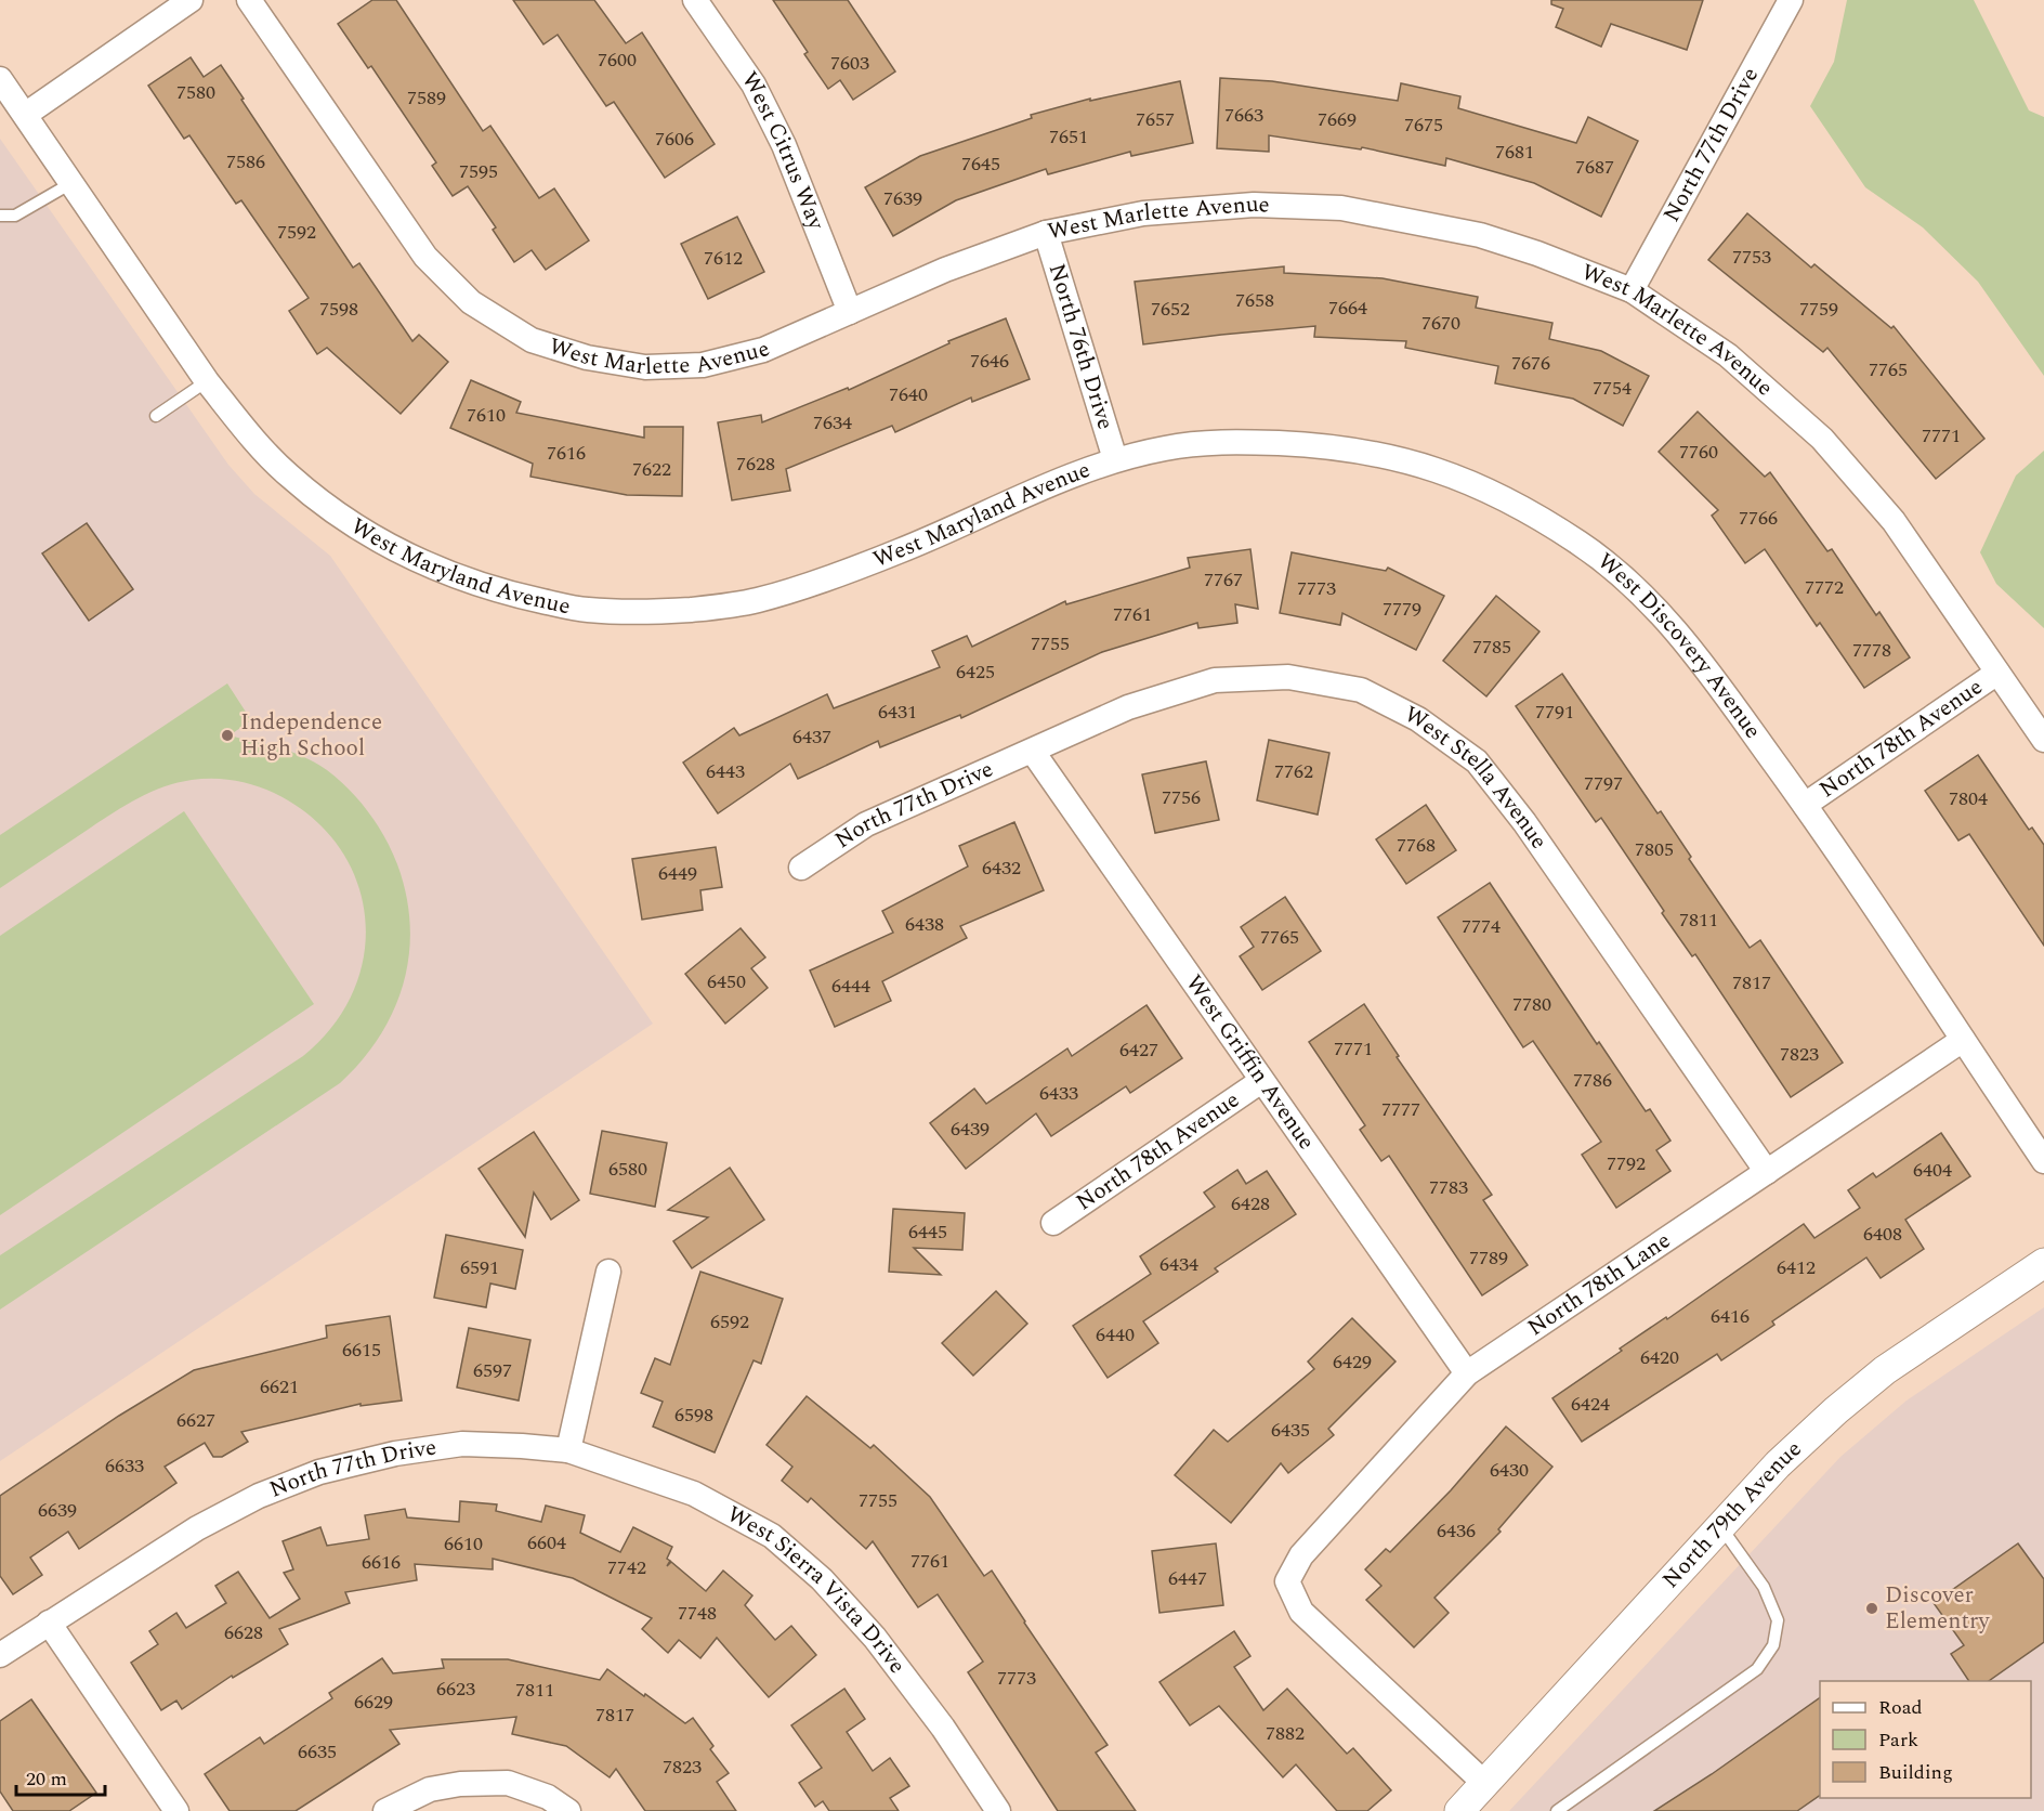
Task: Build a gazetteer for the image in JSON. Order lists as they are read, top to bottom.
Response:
{
  "streets": {
    "street": [
      "North 77th Drive",
      "West Citrus Way",
      "West Marlette Avenue",
      "North 76th Drive",
      "West Maryland Avenue",
      "West Discovery Avenue",
      "North 78th Avenue",
      "West Stella Avenue",
      "West Griffin Avenue",
      "North 78th Lane",
      "North 79th Avenue",
      "West Sierra Vista Drive"
    ]
  },
  "crossings": [
    ["North 77th Drive", "West Marlette Avenue"],
    ["North 77th Drive", "West Stella Avenue"],
    ["North 77th Drive", "West Griffin Avenue"],
    ["North 77th Drive", "West Sierra Vista Drive"],
    ["West Citrus Way", "West Marlette Avenue"],
    ["West Marlette Avenue", "North 76th Drive"],
    ["West Marlette Avenue", "North 78th Avenue"],
    ["North 76th Drive", "West Maryland Avenue"],
    ["North 76th Drive", "West Discovery Avenue"],
    ["West Maryland Avenue", "West Discovery Avenue"],
    ["West Discovery Avenue", "North 78th Avenue"],
    ["West Discovery Avenue", "North 78th Lane"],
    ["North 78th Avenue", "West Griffin Avenue"],
    ["West Stella Avenue", "West Griffin Avenue"],
    ["West Stella Avenue", "North 78th Lane"],
    ["West Griffin Avenue", "North 78th Lane"],
    ["North 78th Lane", "North 79th Avenue"]
  ],
  "places": ["Independence High School", "Discover Elementry"],
  "house_numbers": [
    "7600",
    "7603",
    "7580",
    "7589",
    "7663",
    "7657",
    "7669",
    "7675",
    "7651",
    "7606",
    "7681",
    "7586",
    "7645",
    "7687",
    "7595",
    "7639",
    "7592",
    "7753",
    "7612",
    "7658",
    "7664",
    "7598",
    "7652",
    "7759",
    "7670",
    "7646",
    "7676",
    "7765",
    "7754",
    "7640",
    "7610",
    "7634",
    "7771",
    "7760",
    "7616",
    "7628",
    "7622",
    "7766",
    "7767",
    "7772",
    "7773",
    "7779",
    "7761",
    "7755",
    "7785",
    "7778",
    "6425",
    "6431",
    "7791",
    "6437",
    "6443",
    "7762",
    "7797",
    "7756",
    "7804",
    "7768",
    "7805",
    "6432",
    "6449",
    "7811",
    "6438",
    "7774",
    "7765",
    "6450",
    "7817",
    "6444",
    "7780",
    "7771",
    "6427",
    "7823",
    "7786",
    "6433",
    "7777",
    "6439",
    "7792",
    "6580",
    "6404",
    "7783",
    "6428",
    "6445",
    "6408",
    "7789",
    "6434",
    "6591",
    "6412",
    "6416",
    "6592",
    "6440",
    "6615",
    "6420",
    "6429",
    "6597",
    "6621",
    "6424",
    "6598",
    "6627",
    "6435",
    "6633",
    "6430",
    "7755",
    "6639",
    "6436",
    "6604",
    "6610",
    "7761",
    "6616",
    "7742",
    "6447",
    "7748",
    "6628",
    "7773",
    "6623",
    "7811",
    "6629",
    "7817",
    "7882",
    "6635",
    "7823"
  ],
  "legend": ["Road", "Park", "Building"],
  "scale_bar": "20 m"
}
